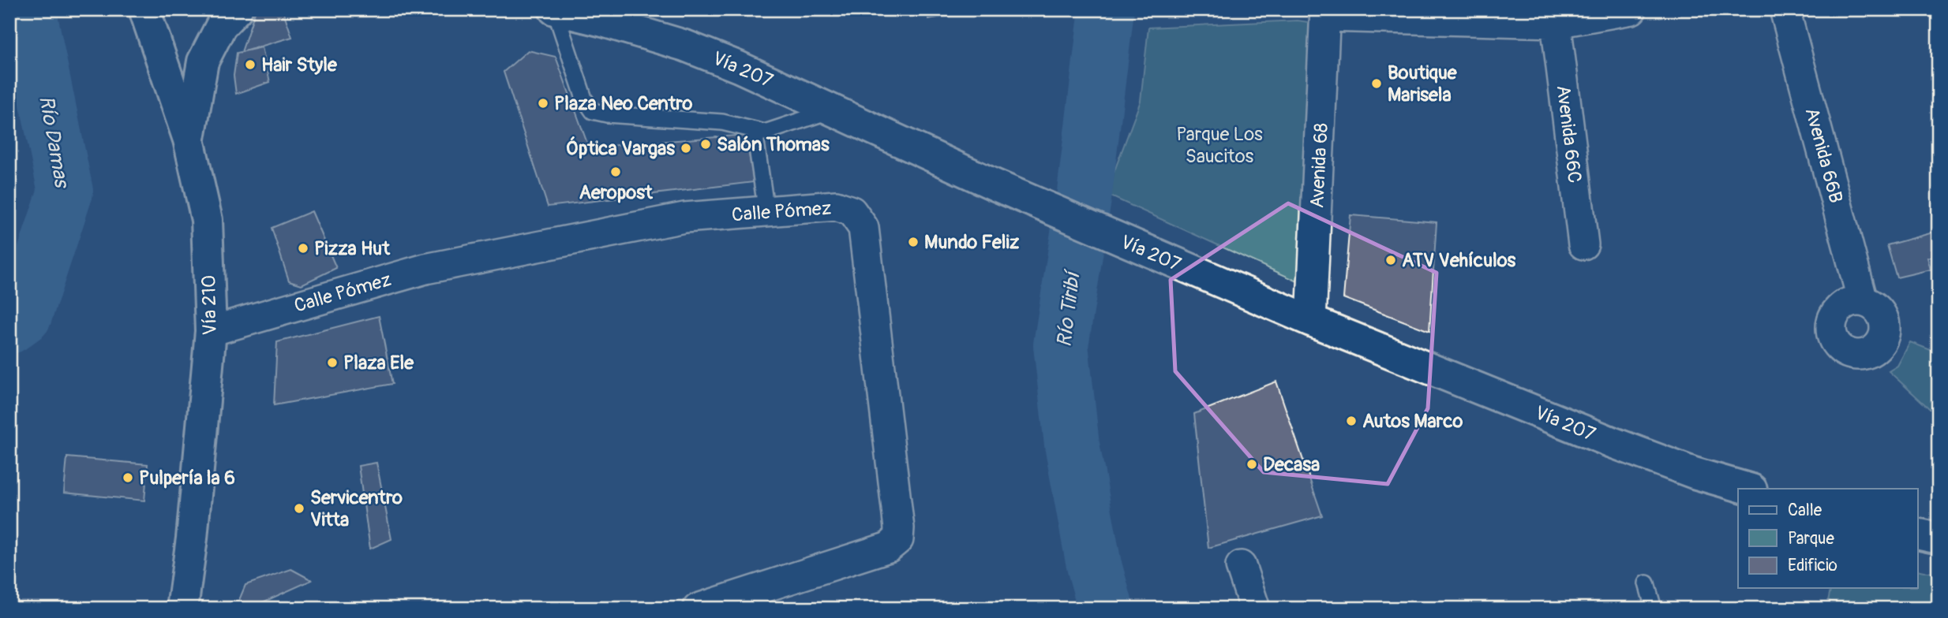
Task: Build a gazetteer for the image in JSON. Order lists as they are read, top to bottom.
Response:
{
  "streets": {
    "main road": ["Vía 207", "Vía 210"],
    "street": [
      "Avenida 66C",
      "Avenida 66B",
      "Avenida 68",
      "Calle Pómez"
    ]
  },
  "crossings": [
    ["Vía 207", "Avenida 68"],
    ["Calle Pómez", "Vía 210"]
  ],
  "water": ["Río Damas", "Río Tiribí"],
  "parks": ["Parque Los Saucitos"],
  "places": [
    "Hair Style",
    "Boutique Marisela",
    "Plaza Neo Centro",
    "Salón Thomas",
    "Óptica Vargas",
    "Aeropost",
    "Mundo Feliz",
    "Pizza Hut",
    "ATV Vehículos",
    "Plaza Ele",
    "Autos Marco",
    "Decasa",
    "Pulpería la 6",
    "Servicentro Vitta"
  ],
  "legend": ["Calle", "Parque", "Edificio"]
}
